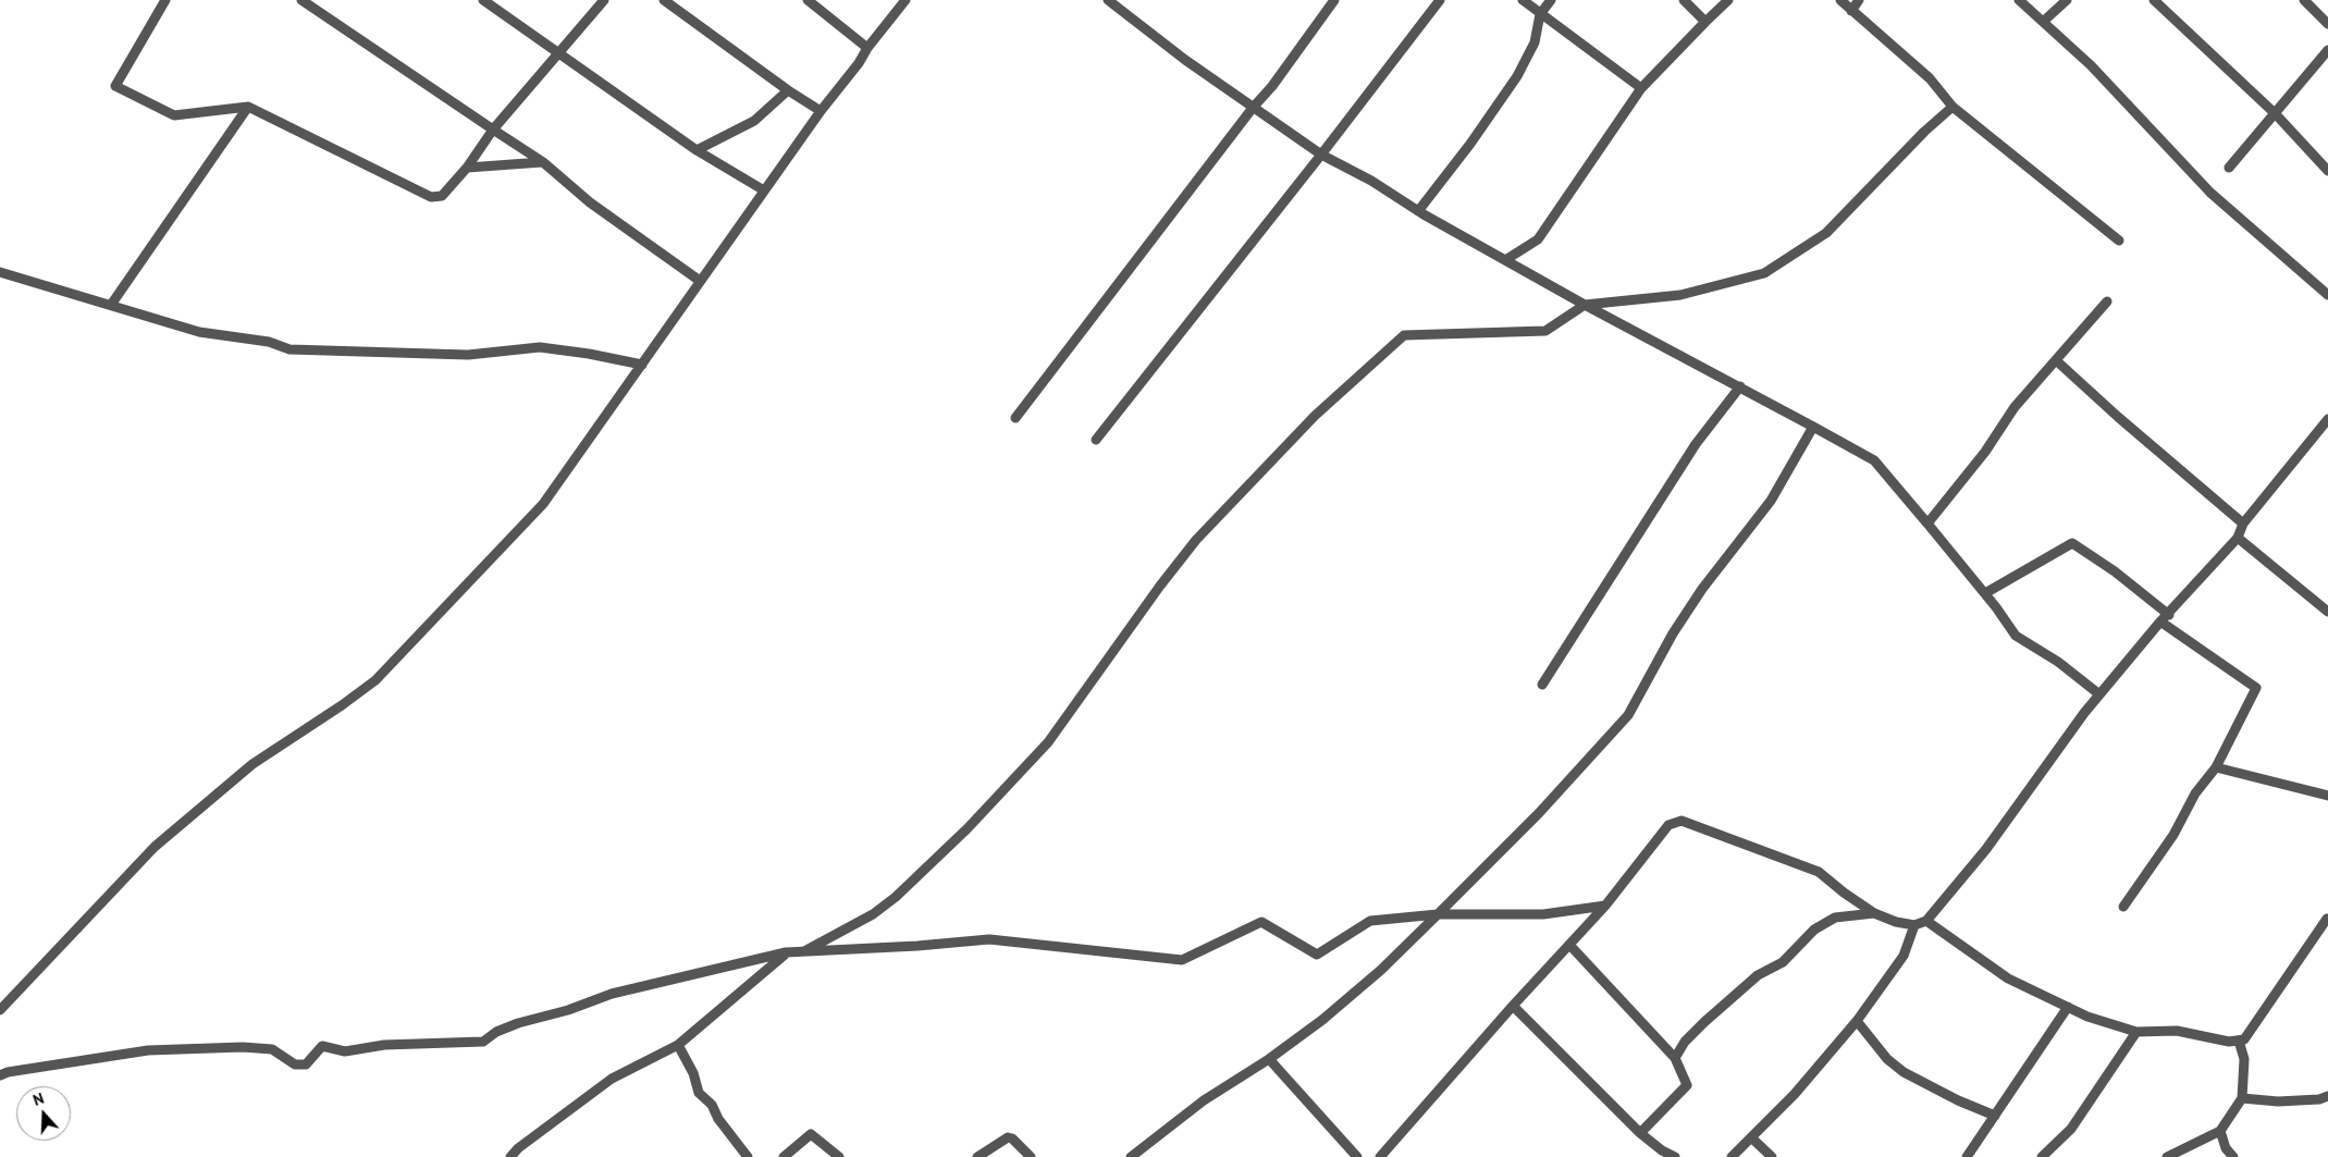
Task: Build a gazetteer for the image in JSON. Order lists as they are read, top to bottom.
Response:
{
  "north": "top"
}
